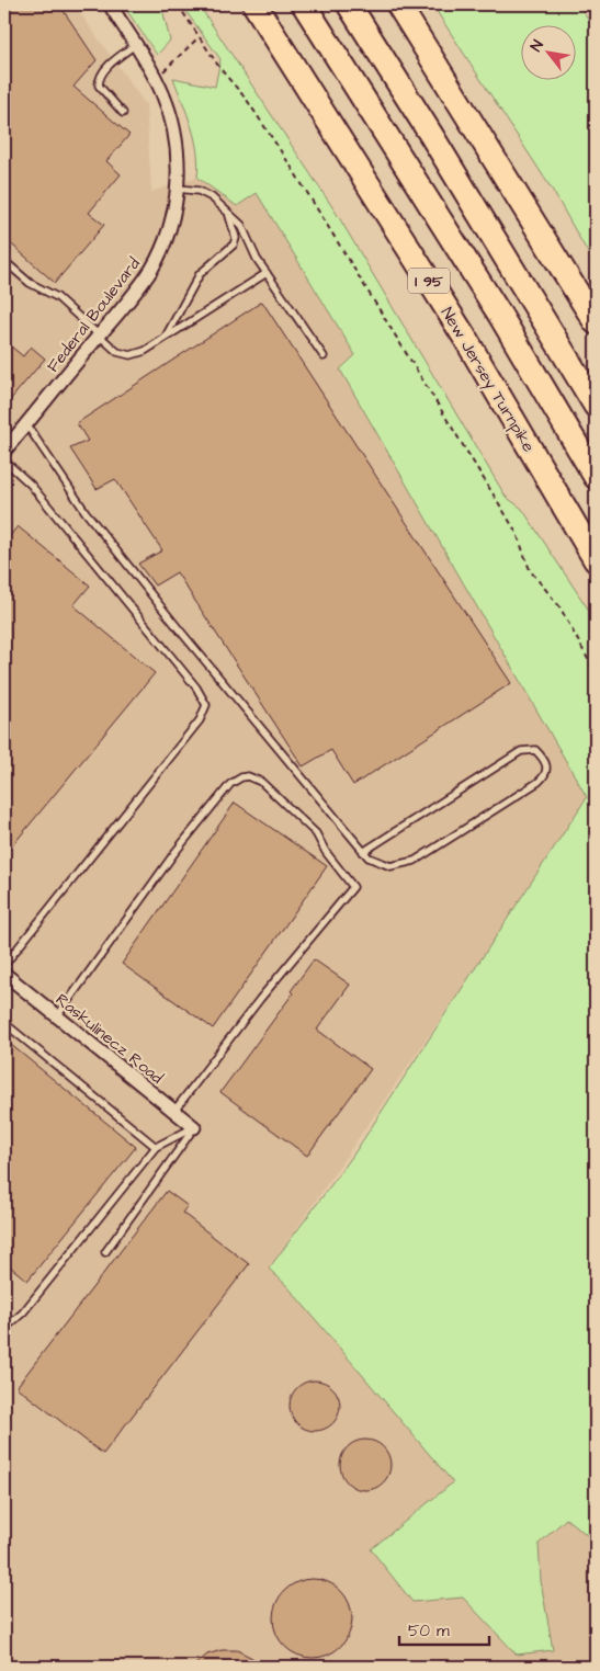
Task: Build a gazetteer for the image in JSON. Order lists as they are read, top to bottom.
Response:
{
  "streets": {
    "highway": ["I 95", "New Jersey Turnpike"],
    "street": ["Federal Boulevard", "Raskulinecz Road"]
  },
  "scale_bar": "50 m",
  "north": "top left"
}
